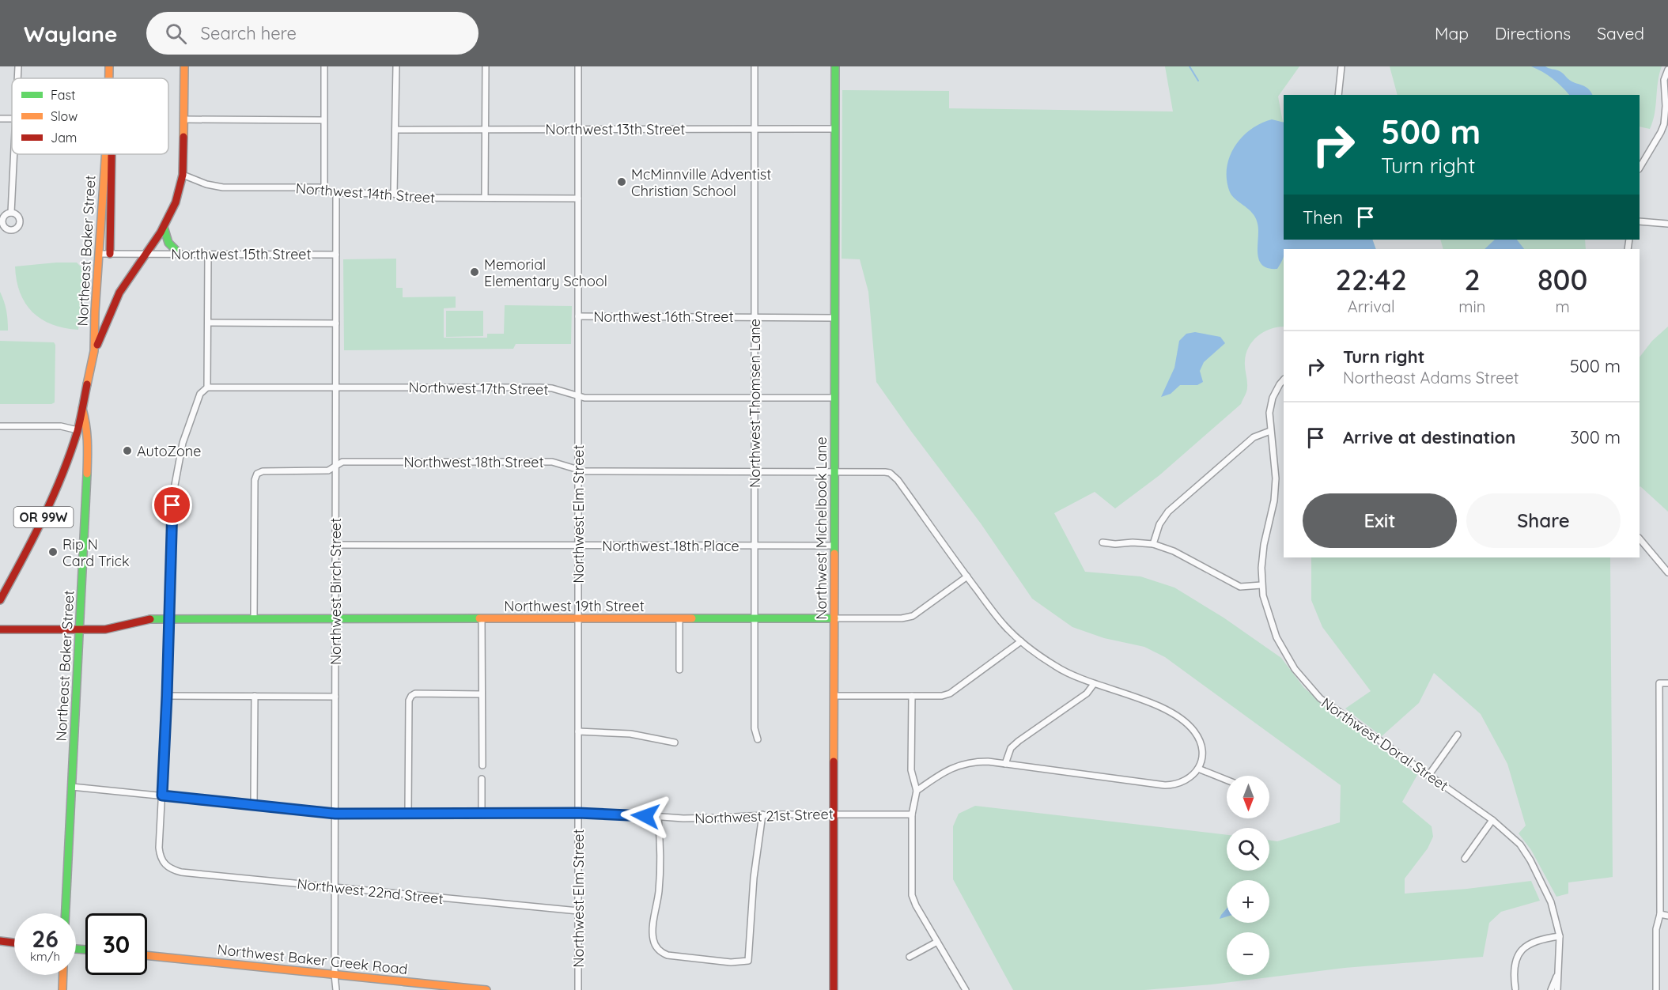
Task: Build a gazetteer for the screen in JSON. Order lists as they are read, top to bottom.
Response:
{
  "streets": {
    "main road": [
      "Northeast Baker Street",
      "OR 99W",
      "Northwest Michelbook Lane",
      "Northwest 19th Street",
      "Northwest Baker Creek Road"
    ],
    "street": [
      "Northwest 13th Street",
      "Northwest 14th Street",
      "Northwest 15th Street",
      "Northwest 16th Street",
      "Northwest 17th Street",
      "Northwest Thomsen Lane",
      "Northwest 18th Street",
      "Northwest Elm Street",
      "Northwest 18th Place",
      "Northwest Birch Street",
      "Northwest Doral Street",
      "Northwest 21st Street",
      "Northwest 22nd Street"
    ]
  },
  "crossings": [
    ["Northwest 13th Street", "Northwest Thomsen Lane"],
    ["Northwest 13th Street", "Northwest Elm Street"],
    ["Northwest 13th Street", "Northwest Michelbook Lane"],
    ["Northwest 14th Street", "Northwest Elm Street"],
    ["Northwest 14th Street", "OR 99W"],
    ["Northwest 14th Street", "Northwest Birch Street"],
    ["Northeast Baker Street", "Northwest 15th Street"],
    ["Northeast Baker Street", "OR 99W"],
    ["Northeast Baker Street", "Northwest 19th Street"],
    ["Northeast Baker Street", "Northwest 21st Street"],
    ["Northwest 15th Street", "OR 99W"],
    ["Northwest 15th Street", "Northwest Birch Street"],
    ["Northwest 16th Street", "Northwest Thomsen Lane"],
    ["Northwest 16th Street", "Northwest Elm Street"],
    ["Northwest 16th Street", "Northwest Michelbook Lane"],
    ["Northwest 17th Street", "Northwest Thomsen Lane"],
    ["Northwest 17th Street", "Northwest Elm Street"],
    ["Northwest 17th Street", "Northwest Michelbook Lane"],
    ["Northwest 17th Street", "Northwest Birch Street"],
    ["Northwest Thomsen Lane", "Northwest 18th Street"],
    ["Northwest Thomsen Lane", "Northwest 18th Place"],
    ["Northwest Thomsen Lane", "Northwest 19th Street"],
    ["Northwest 18th Street", "Northwest Elm Street"],
    ["Northwest 18th Street", "Northwest Michelbook Lane"],
    ["Northwest 18th Street", "Northwest Birch Street"],
    ["Northwest 18th Street", "Northwest 19th Street"],
    ["Northwest Elm Street", "Northwest 18th Place"],
    ["Northwest Elm Street", "Northwest 19th Street"],
    ["Northwest Elm Street", "Northwest 21st Street"],
    ["Northwest Elm Street", "Northwest 22nd Street"],
    ["Northwest Michelbook Lane", "Northwest 18th Place"],
    ["Northwest Michelbook Lane", "Northwest 19th Street"],
    ["Northwest Michelbook Lane", "Northwest 21st Street"],
    ["Northwest 18th Place", "Northwest Birch Street"],
    ["Northwest Birch Street", "Northwest 19th Street"],
    ["Northwest Birch Street", "Northwest 21st Street"],
    ["Northwest Birch Street", "Northwest 22nd Street"],
    ["Northwest Birch Street", "Northwest Baker Creek Road"],
    ["Northwest 21st Street", "Northwest 22nd Street"]
  ],
  "places": [
    "McMinnville Adventist Christian School",
    "Memorial Elementary School",
    "AutoZone",
    "Rip N Card Trick"
  ],
  "legend": ["Fast", "Slow", "Jam"],
  "north": "bottom",
  "page": {
    "header": "Waylane",
    "search": "Search here",
    "nav": ["Map", "Directions", "Saved"],
    "turn": ["500 m", "Turn right"],
    "then": "Then",
    "eta": [
      "22:42",
      "Arrival",
      "2",
      "min",
      "800",
      "m"
    ],
    "list": [
      {
        "name": "Turn right",
        "note": "Northeast Adams Street",
        "value": "500 m"
      },
      {
        "name": "Arrive at destination",
        "value": "300 m"
      }
    ],
    "buttons": ["Exit", "Share"],
    "map_buttons": ["+", "−"],
    "speed": "26 km/h",
    "limit": "30"
  }
}
